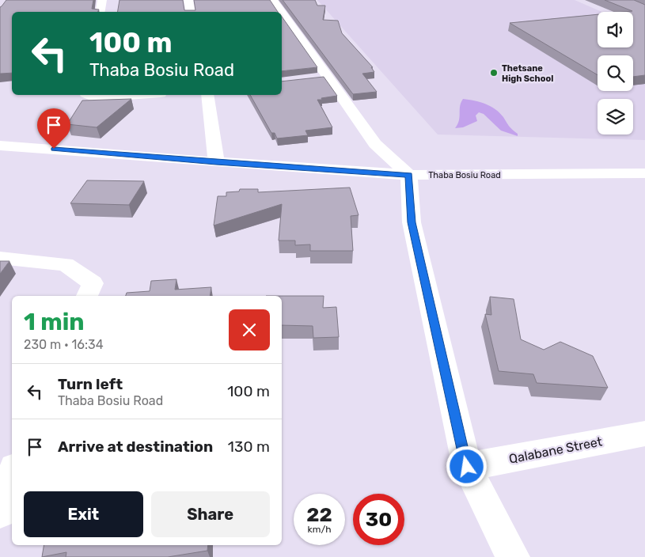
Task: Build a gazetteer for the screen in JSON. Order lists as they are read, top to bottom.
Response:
{
  "streets": {
    "street": ["Thaba Bosiu Road", "Qalabane Street"]
  },
  "places": ["Thetsane High School"],
  "page": {
    "turn": ["100 m", "Thaba Bosiu Road"],
    "heading": ["1 min", "230 m · 16:34"],
    "list": [
      {
        "name": "Turn left",
        "note": "Thaba Bosiu Road",
        "value": "100 m"
      },
      {
        "name": "Arrive at destination",
        "value": "130 m"
      }
    ],
    "buttons": ["Exit", "Share"],
    "speed": "22 km/h",
    "limit": "30"
  }
}
